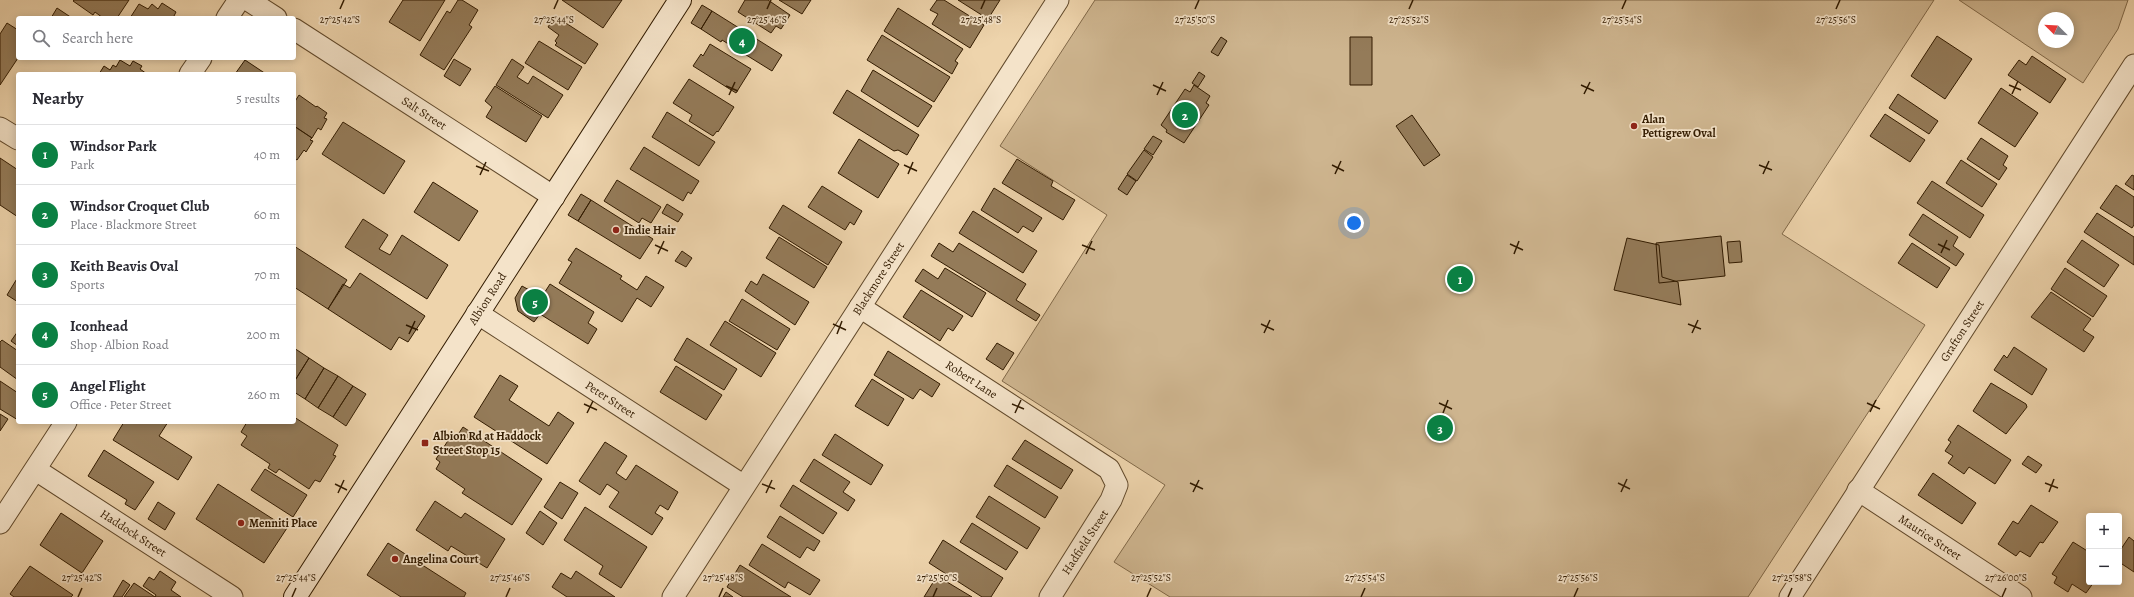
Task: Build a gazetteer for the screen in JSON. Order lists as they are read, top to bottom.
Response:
{
  "streets": {
    "main road": ["Albion Road"],
    "street": [
      "Salt Street",
      "Blackmore Street",
      "Grafton Street",
      "Robert Lane",
      "Peter Street",
      "Haddock Street",
      "Maurice Street",
      "Hadfield Street"
    ]
  },
  "crossings": [
    ["Salt Street", "Albion Road"],
    ["Blackmore Street", "Robert Lane"],
    ["Blackmore Street", "Peter Street"],
    ["Albion Road", "Peter Street"],
    ["Grafton Street", "Maurice Street"],
    ["Robert Lane", "Hadfield Street"]
  ],
  "places": {
    "other": [
      "Alan Pettigrew Oval",
      "Indie Hair",
      "Menniti Place",
      "Angelina Court"
    ],
    "transit": ["Albion Rd at Haddock Street Stop 15"]
  },
  "north": "top left",
  "page": {
    "search": "Search here",
    "pins": [
      "4",
      "2",
      "1",
      "5",
      "3"
    ],
    "heading": ["Nearby", "5 results"],
    "list": [
      {
        "mark": "1",
        "name": "Windsor Park",
        "note": "Park",
        "value": "40 m"
      },
      {
        "mark": "2",
        "name": "Windsor Croquet Club",
        "note": "Place · Blackmore Street",
        "value": "60 m"
      },
      {
        "mark": "3",
        "name": "Keith Beavis Oval",
        "note": "Sports",
        "value": "70 m"
      },
      {
        "mark": "4",
        "name": "Iconhead",
        "note": "Shop · Albion Road",
        "value": "200 m"
      },
      {
        "mark": "5",
        "name": "Angel Flight",
        "note": "Office · Peter Street",
        "value": "260 m"
      }
    ],
    "map_buttons": ["+", "−"]
  },
  "coordinates": [
    "27°25'42\"S",
    "27°25'44\"S",
    "27°25'46\"S",
    "27°25'48\"S",
    "27°25'50\"S",
    "27°25'52\"S",
    "27°25'54\"S",
    "27°25'56\"S",
    "27°25'58\"S",
    "27°26'00\"S"
  ]
}
